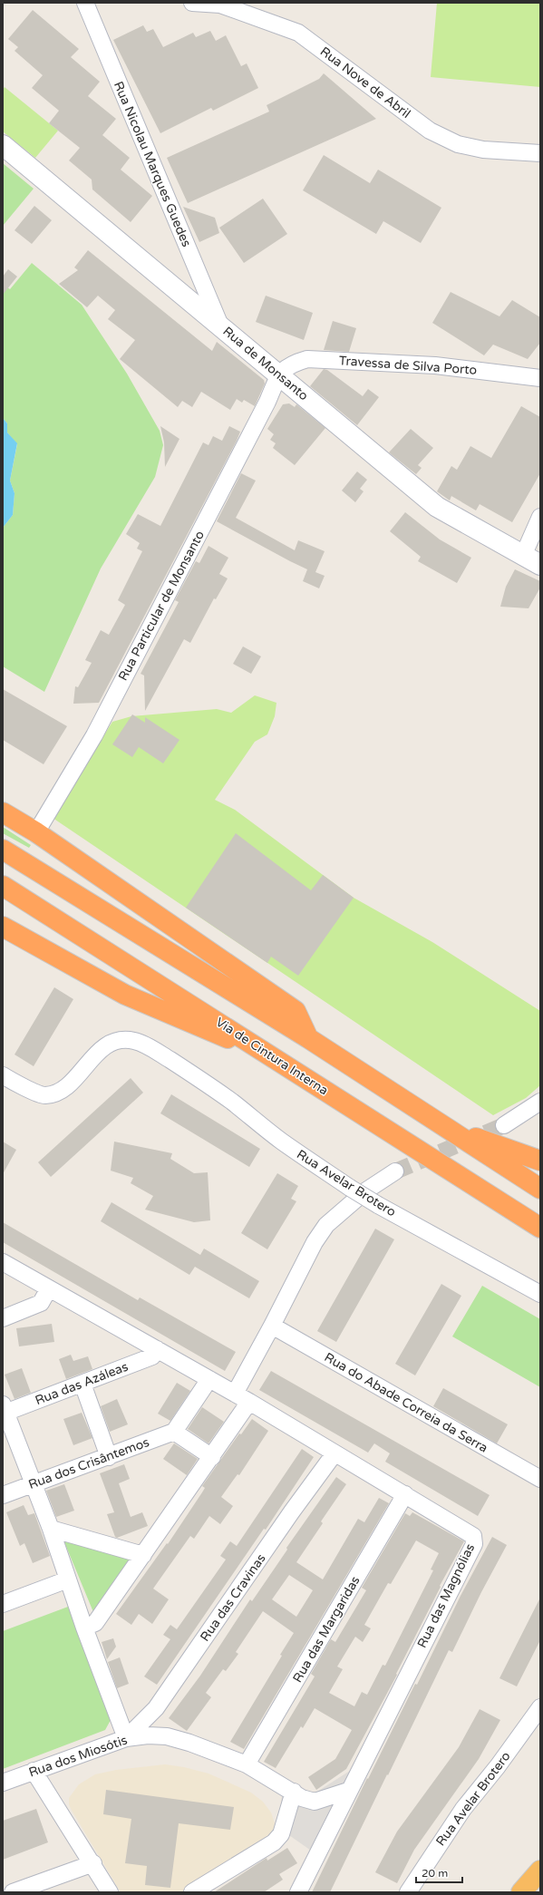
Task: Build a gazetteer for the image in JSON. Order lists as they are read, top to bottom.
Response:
{
  "streets": {
    "highway": ["Via de Cintura Interna"],
    "street": [
      "Rua Nove de Abril",
      "Rua Nicolau Marques Guedes",
      "Rua de Monsanto",
      "Travessa de Silva Porto",
      "Rua Particular de Monsanto",
      "Rua Avelar Brotero",
      "Rua das Azáleas",
      "Rua do Abade Correia da Serra",
      "Rua dos Crisântemos",
      "Rua das Magnólias",
      "Rua das Cravinas",
      "Rua das Margaridas",
      "Rua dos Miosótis"
    ]
  },
  "crossings": [
    ["Rua Nicolau Marques Guedes", "Rua de Monsanto"],
    ["Rua de Monsanto", "Travessa de Silva Porto"],
    ["Rua de Monsanto", "Rua Particular de Monsanto"],
    ["Travessa de Silva Porto", "Rua Particular de Monsanto"],
    ["Rua das Azáleas", "Rua das Magnólias"],
    ["Rua das Magnólias", "Rua das Cravinas"],
    ["Rua das Magnólias", "Rua das Margaridas"],
    ["Rua das Magnólias", "Rua dos Miosótis"],
    ["Rua das Cravinas", "Rua dos Miosótis"],
    ["Rua das Margaridas", "Rua dos Miosótis"]
  ],
  "scale_bar": "20 m"
}
